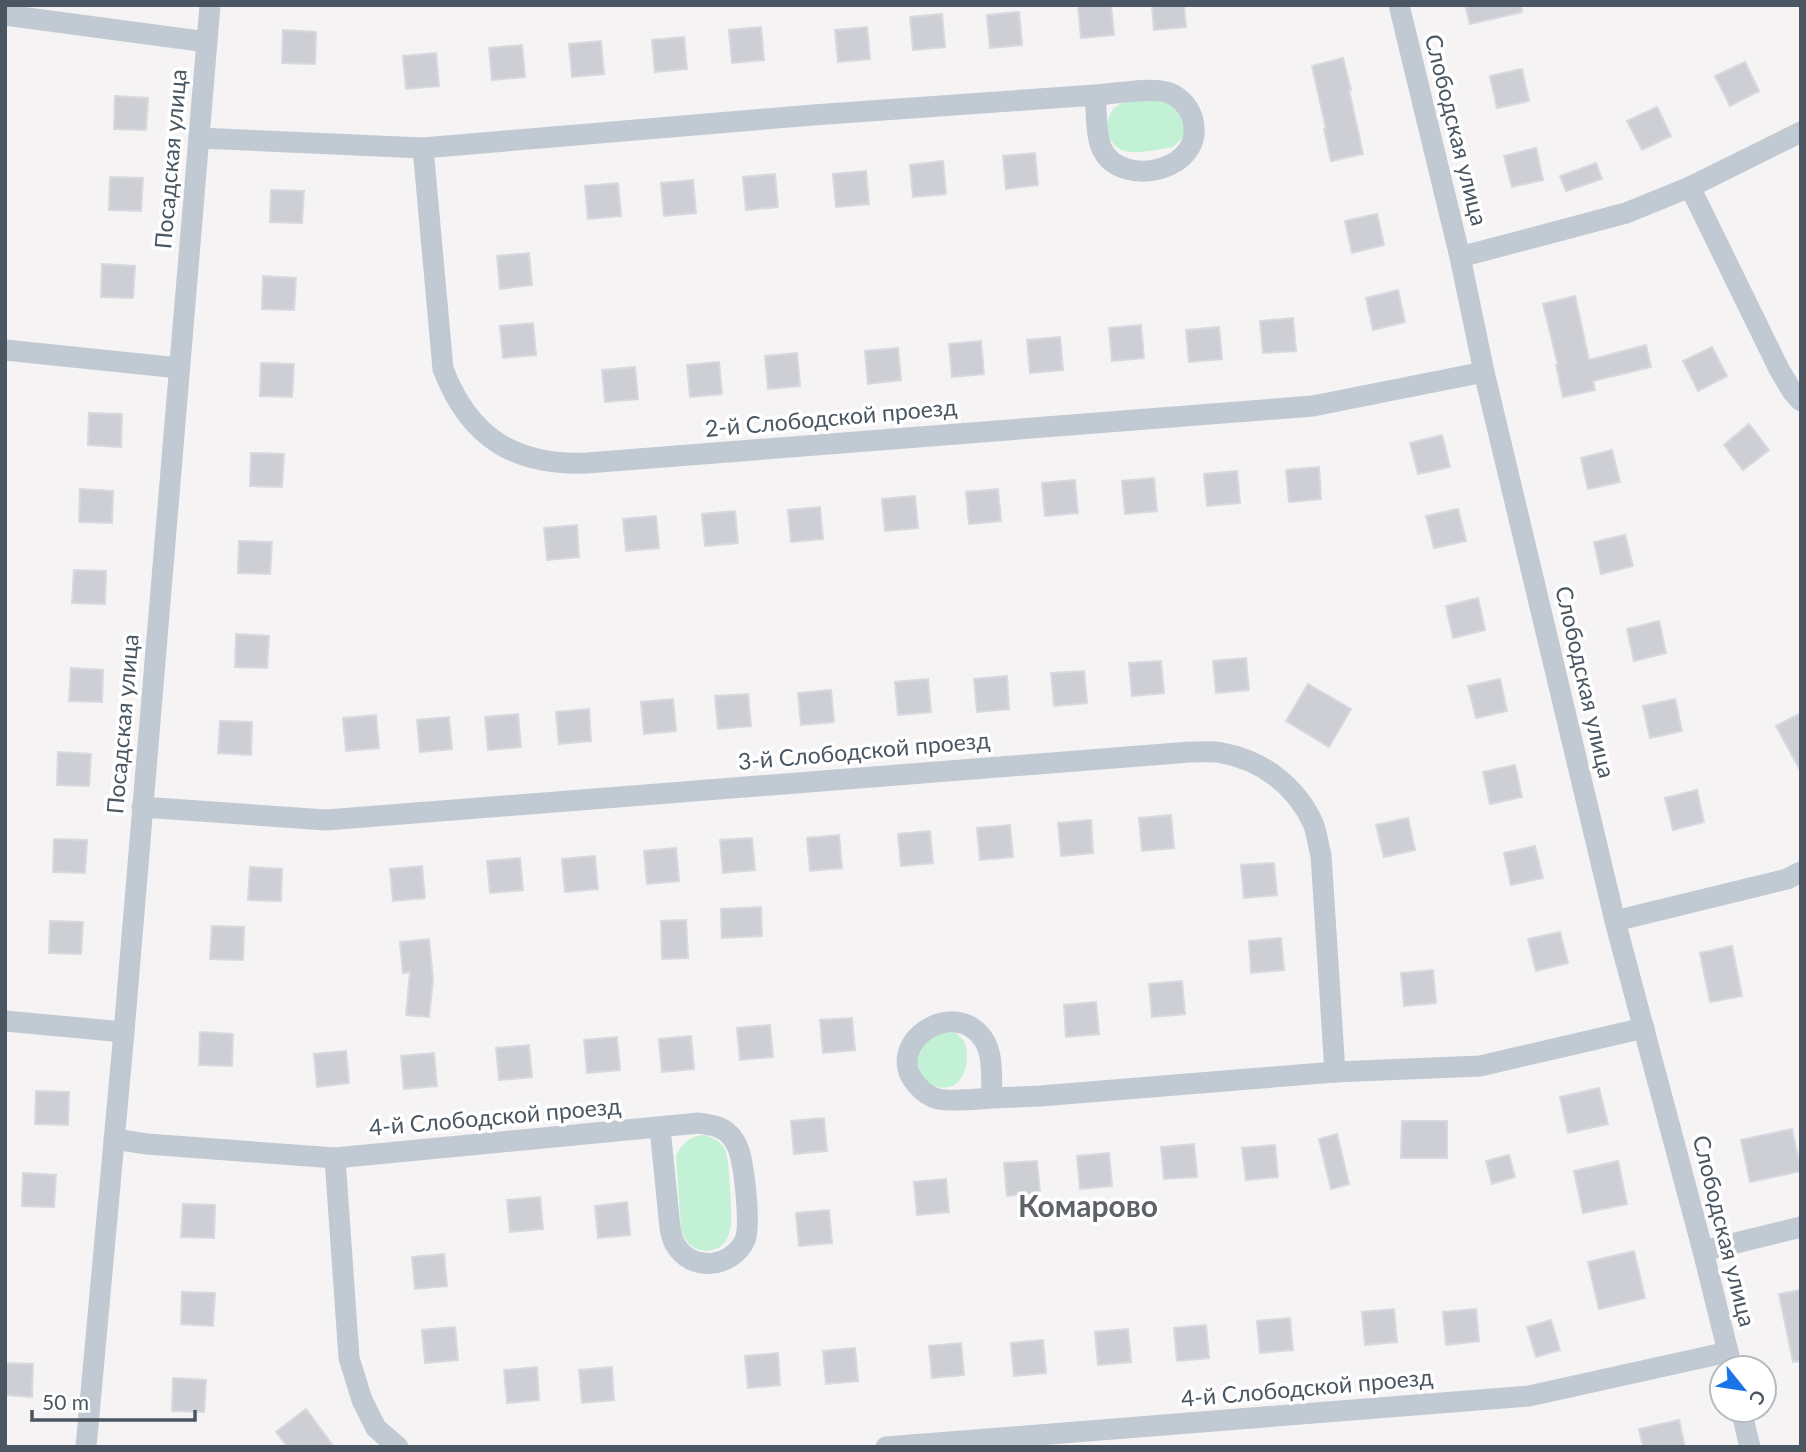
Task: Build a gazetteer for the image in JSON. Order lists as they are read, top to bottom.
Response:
{
  "streets": {
    "street": [
      "Слободская улица",
      "Посадская улица",
      "2-й Слободской проезд",
      "3-й Слободской проезд",
      "4-й Слободской проезд"
    ]
  },
  "crossings": [
    ["Слободская улица", "2-й Слободской проезд"],
    ["Посадская улица", "3-й Слободской проезд"],
    ["Посадская улица", "4-й Слободской проезд"]
  ],
  "districts": ["Комарово"],
  "scale_bar": "50 m",
  "north": "bottom right"
}
